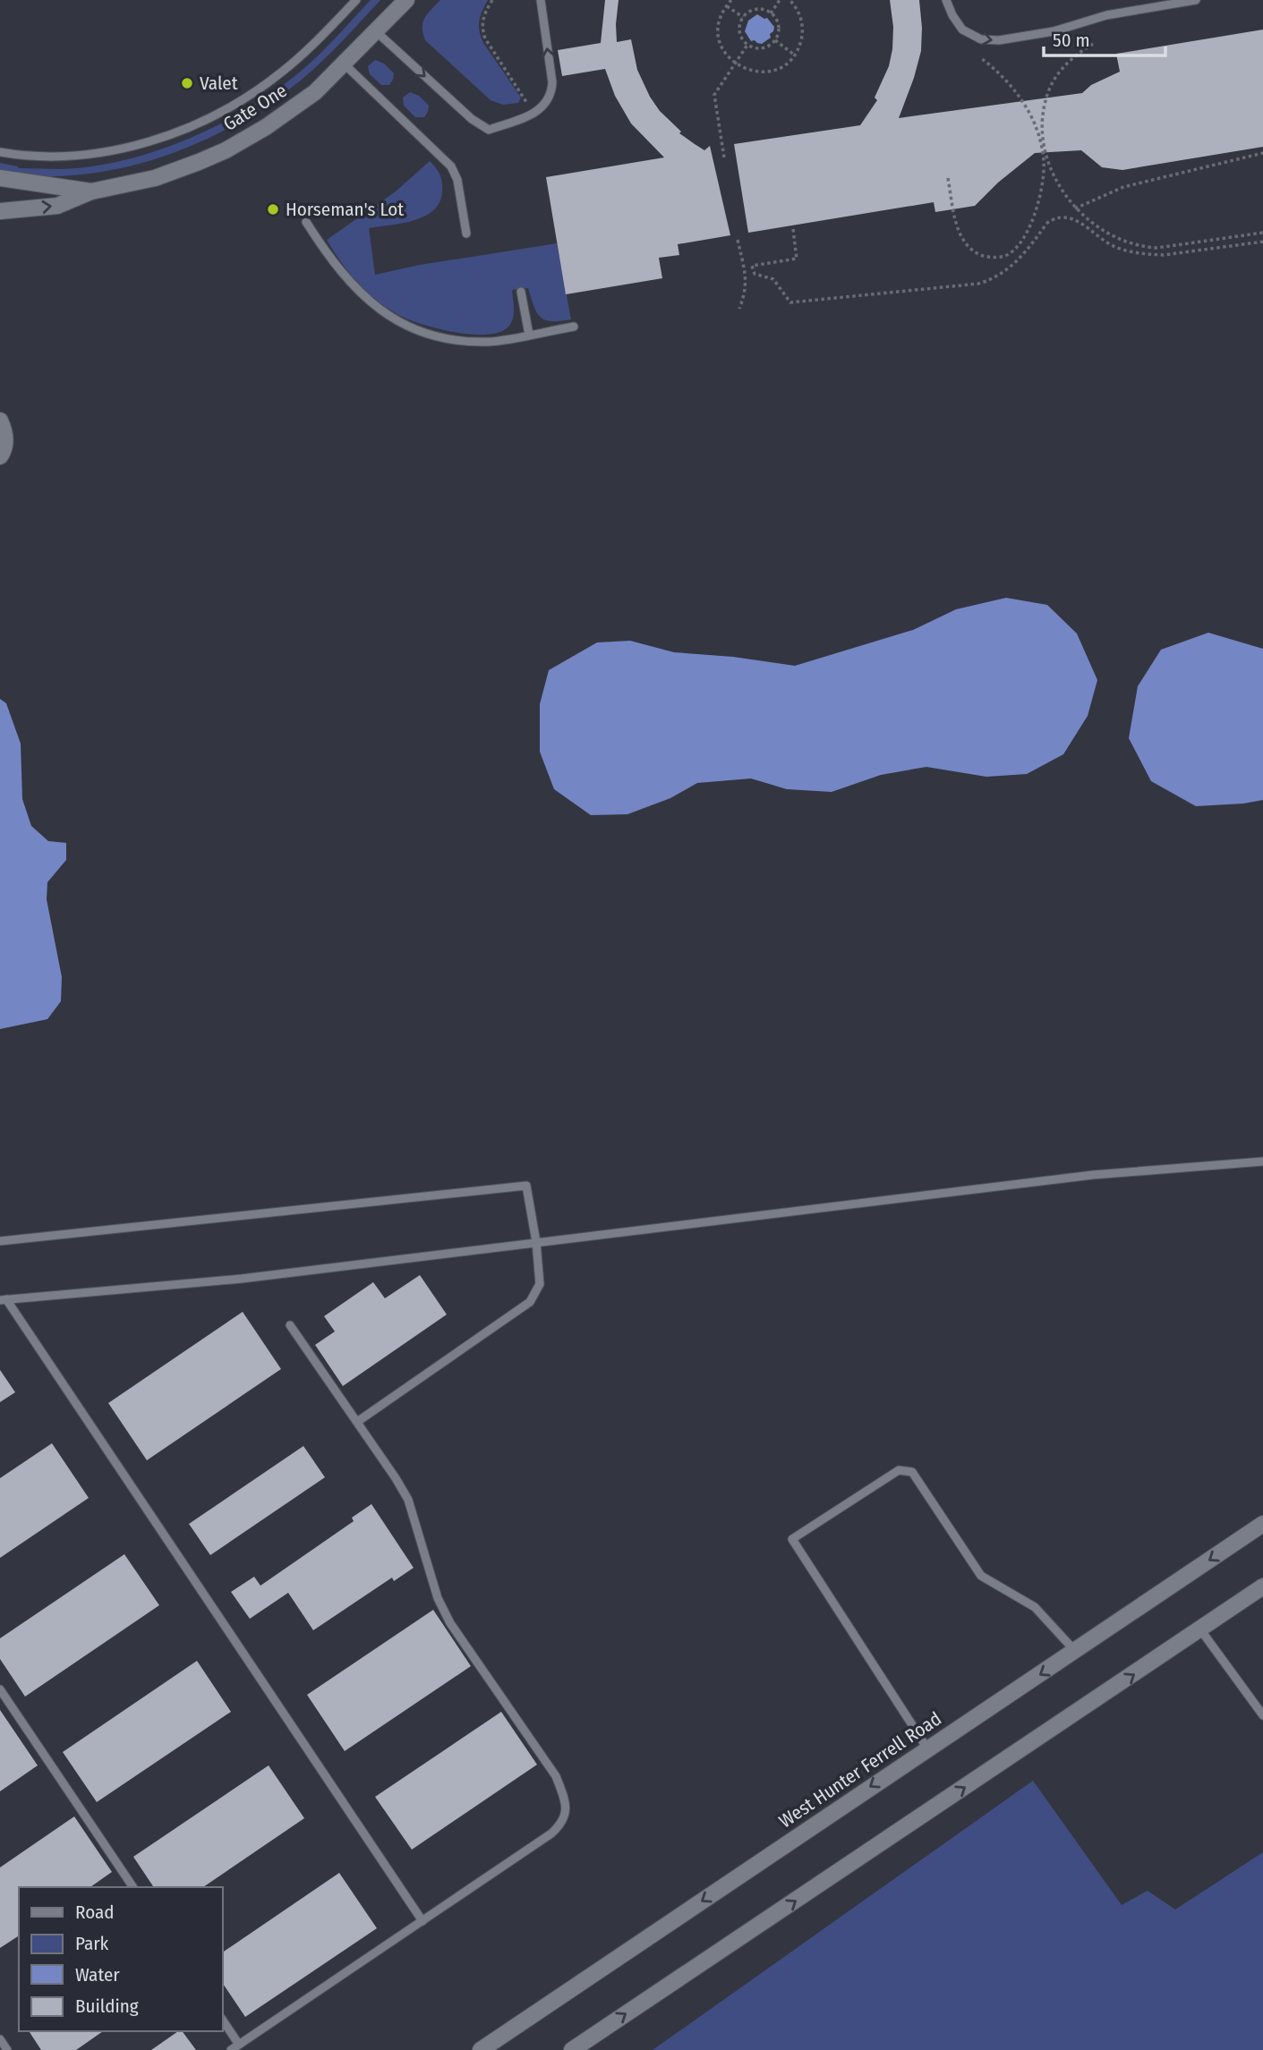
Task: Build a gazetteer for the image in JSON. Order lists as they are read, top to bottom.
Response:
{
  "streets": {
    "main road": ["Gate One", "West Hunter Ferrell Road"]
  },
  "places": ["Valet", "Horseman's Lot"],
  "legend": [
    "Road",
    "Park",
    "Water",
    "Building"
  ],
  "scale_bar": "50 m"
}
